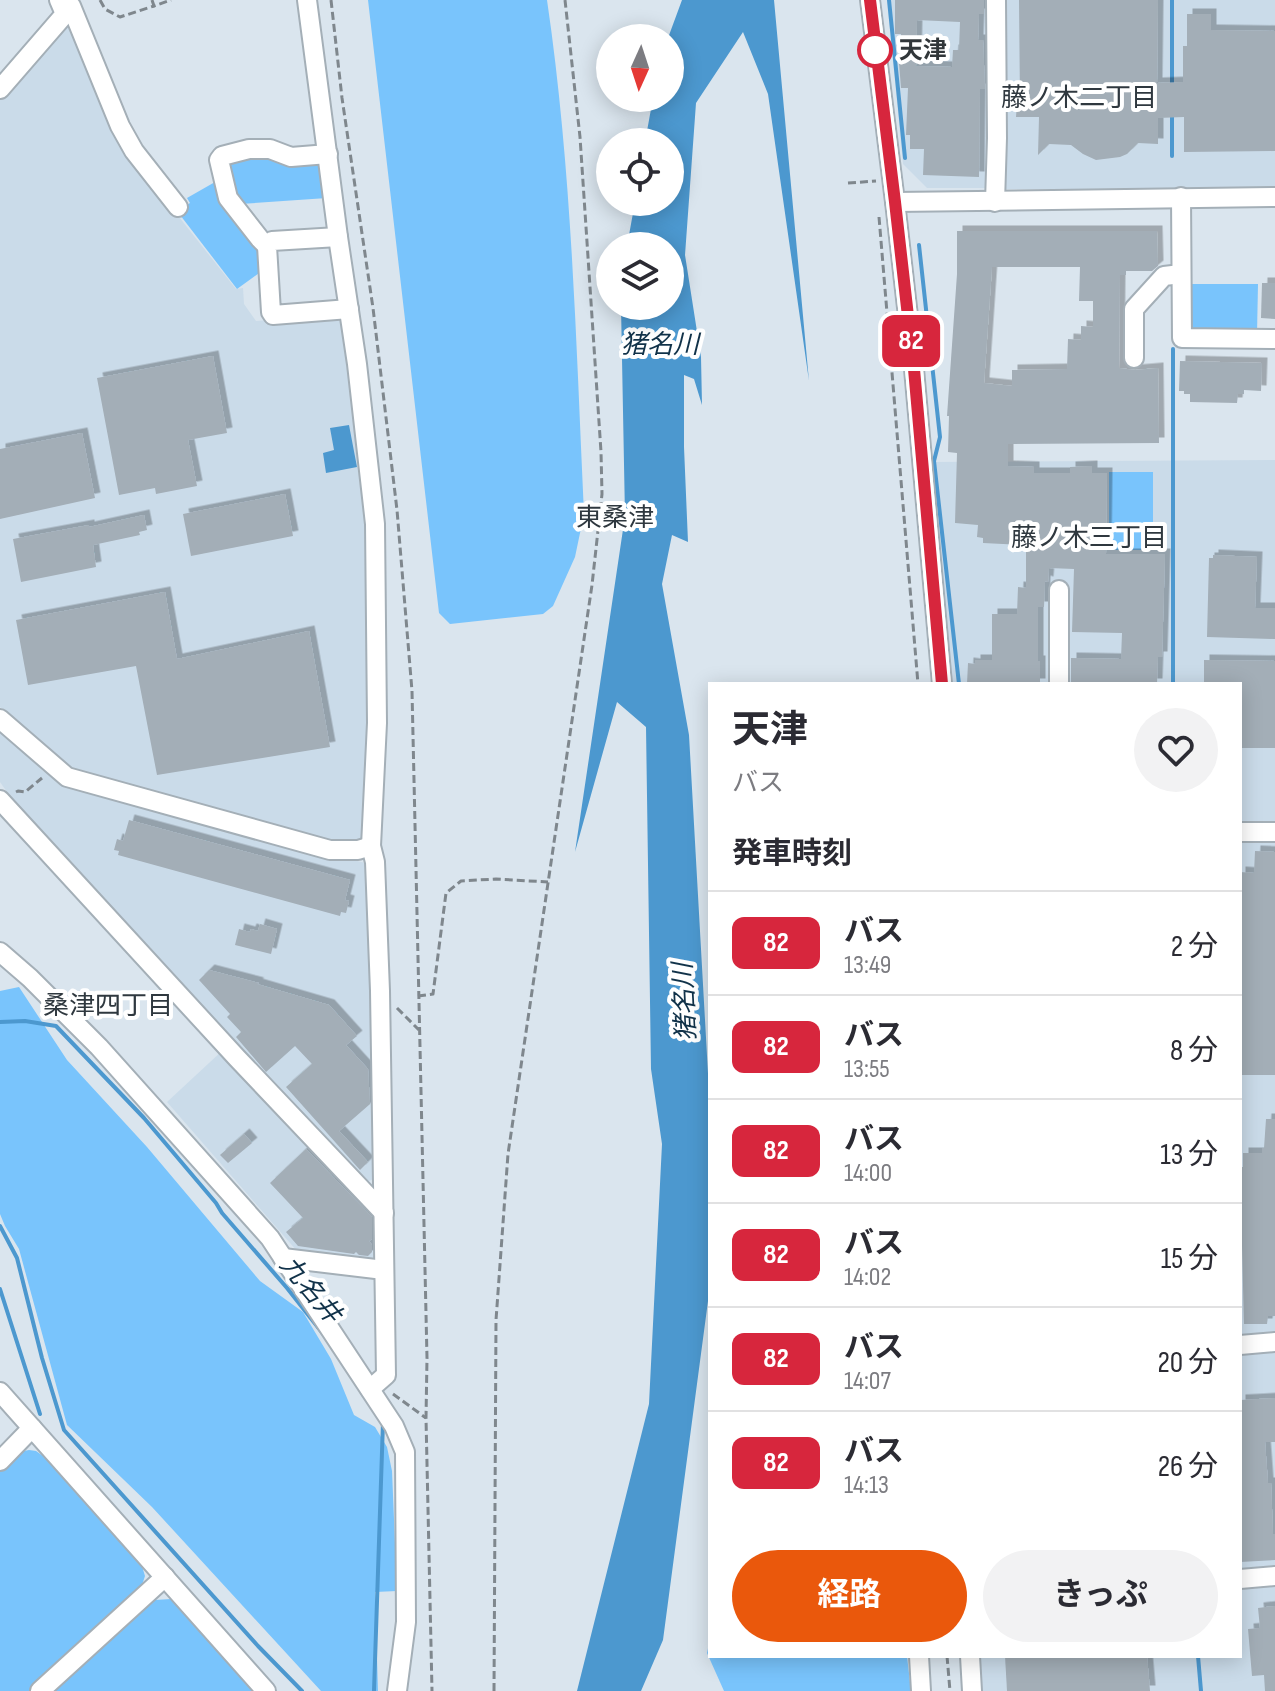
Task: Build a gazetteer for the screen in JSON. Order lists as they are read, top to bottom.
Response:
{
  "districts": [
    "藤ノ木二丁目",
    "東桑津",
    "藤ノ木三丁目",
    "桑津四丁目"
  ],
  "water": ["猪名川", "九名井"],
  "places": ["天津"],
  "lines": ["bus line 82"],
  "north": "bottom",
  "page": {
    "on_map": "82",
    "heading": [
      ["天津", "バス"],
      "発車時刻"
    ],
    "list": [
      {
        "mark": "82",
        "name": "バス",
        "note": "13:49",
        "value": "2 分"
      },
      {
        "mark": "82",
        "name": "バス",
        "note": "13:55",
        "value": "8 分"
      },
      {
        "mark": "82",
        "name": "バス",
        "note": "14:00",
        "value": "13 分"
      },
      {
        "mark": "82",
        "name": "バス",
        "note": "14:02",
        "value": "15 分"
      },
      {
        "mark": "82",
        "name": "バス",
        "note": "14:07",
        "value": "20 分"
      },
      {
        "mark": "82",
        "name": "バス",
        "note": "14:13",
        "value": "26 分"
      }
    ],
    "buttons": ["経路", "きっぷ"]
  }
}
